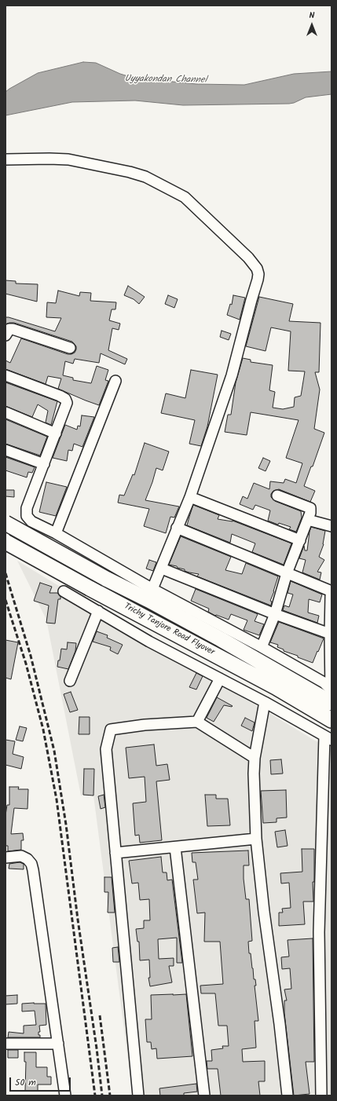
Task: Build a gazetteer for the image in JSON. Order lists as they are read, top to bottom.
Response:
{
  "streets": {
    "highway": ["Trichy Tanjore Road Flyover"]
  },
  "water": ["Uyyakondan Channel"],
  "scale_bar": "50 m",
  "north": "top"
}
